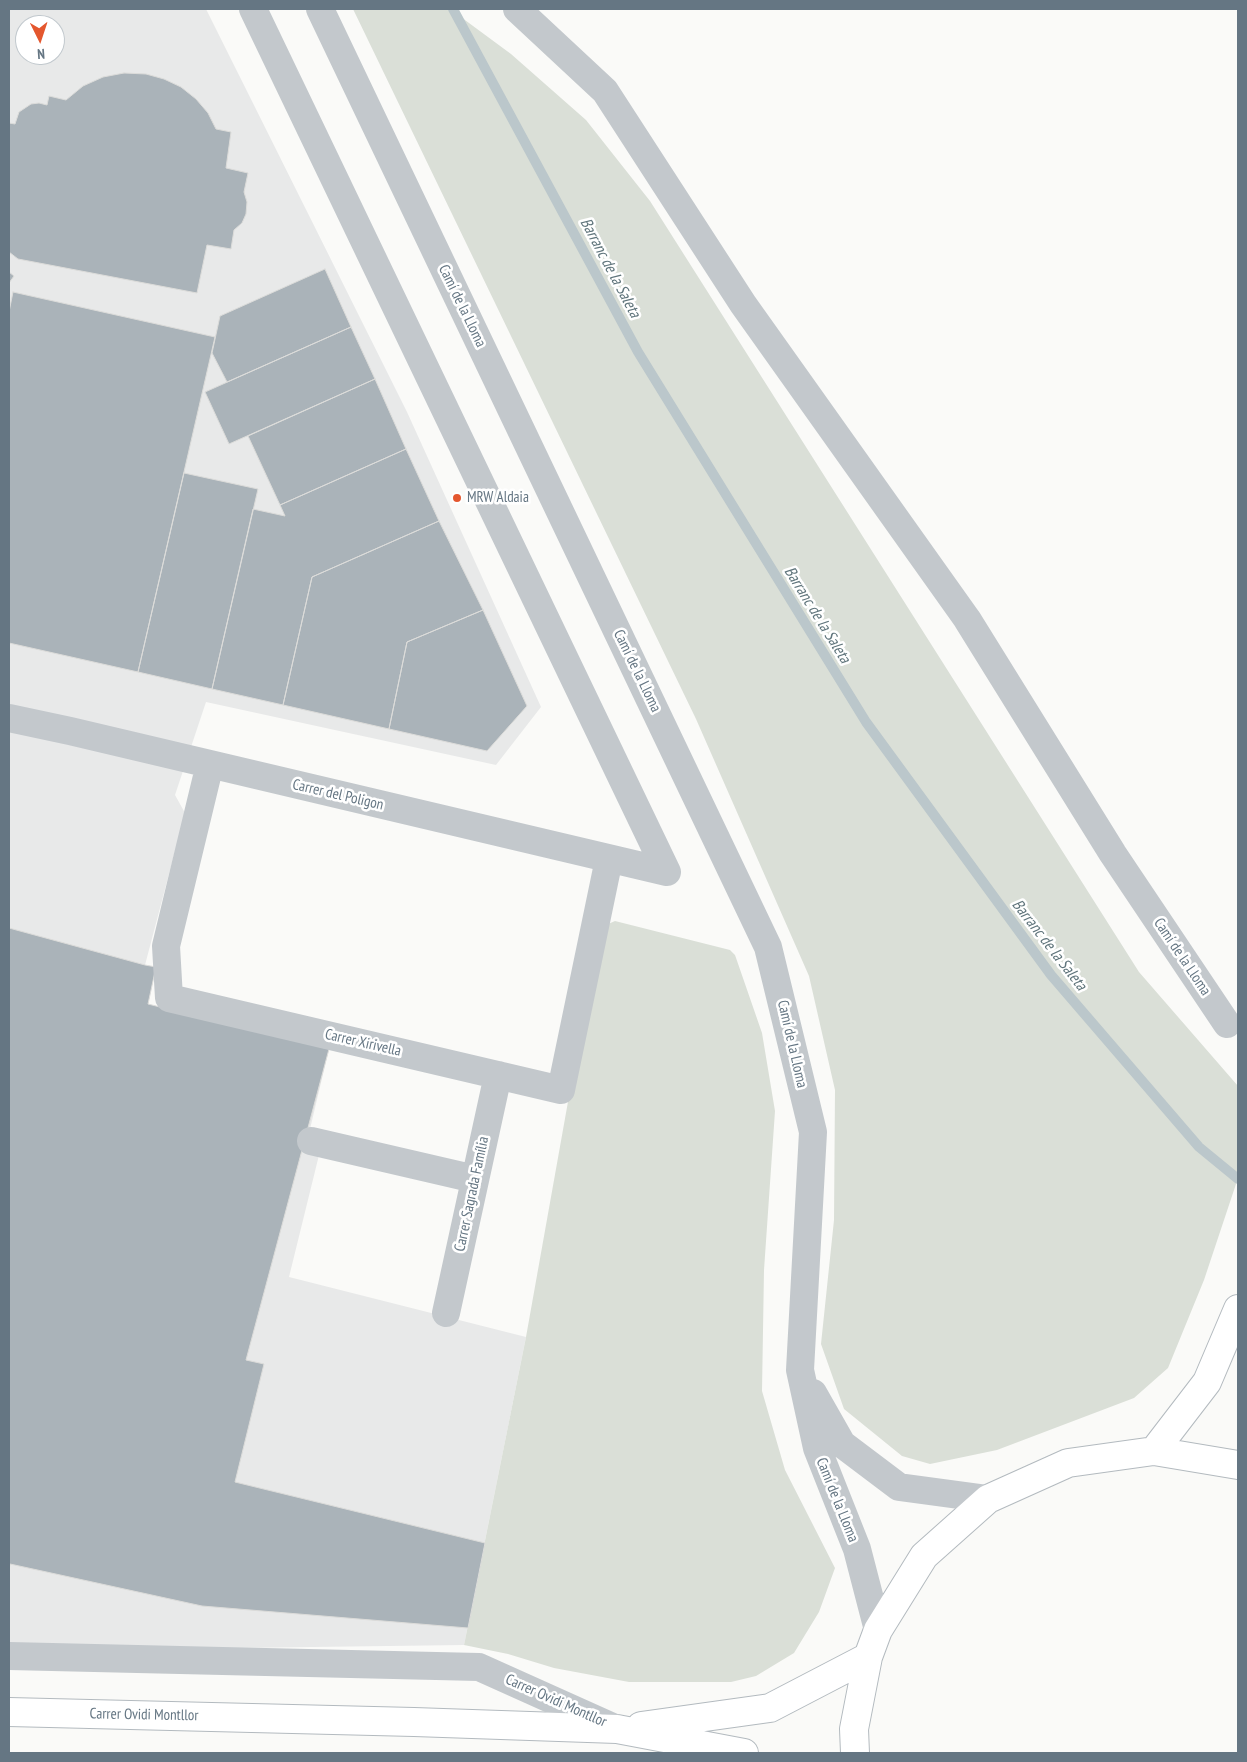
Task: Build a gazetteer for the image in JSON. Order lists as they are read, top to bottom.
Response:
{
  "streets": {
    "main road": ["Carrer Ovidi Montllor"],
    "street": [
      "Camí de la Lloma",
      "Carrer del Poligon",
      "Carrer Xirivella",
      "Carrer Sagrada Família"
    ]
  },
  "crossings": [
    ["Carrer del Poligon", "Carrer Xirivella"],
    ["Carrer Xirivella", "Carrer Sagrada Família"]
  ],
  "water": ["Barranc de la Saleta"],
  "places": ["MRW Aldaia"],
  "north": "bottom"
}
